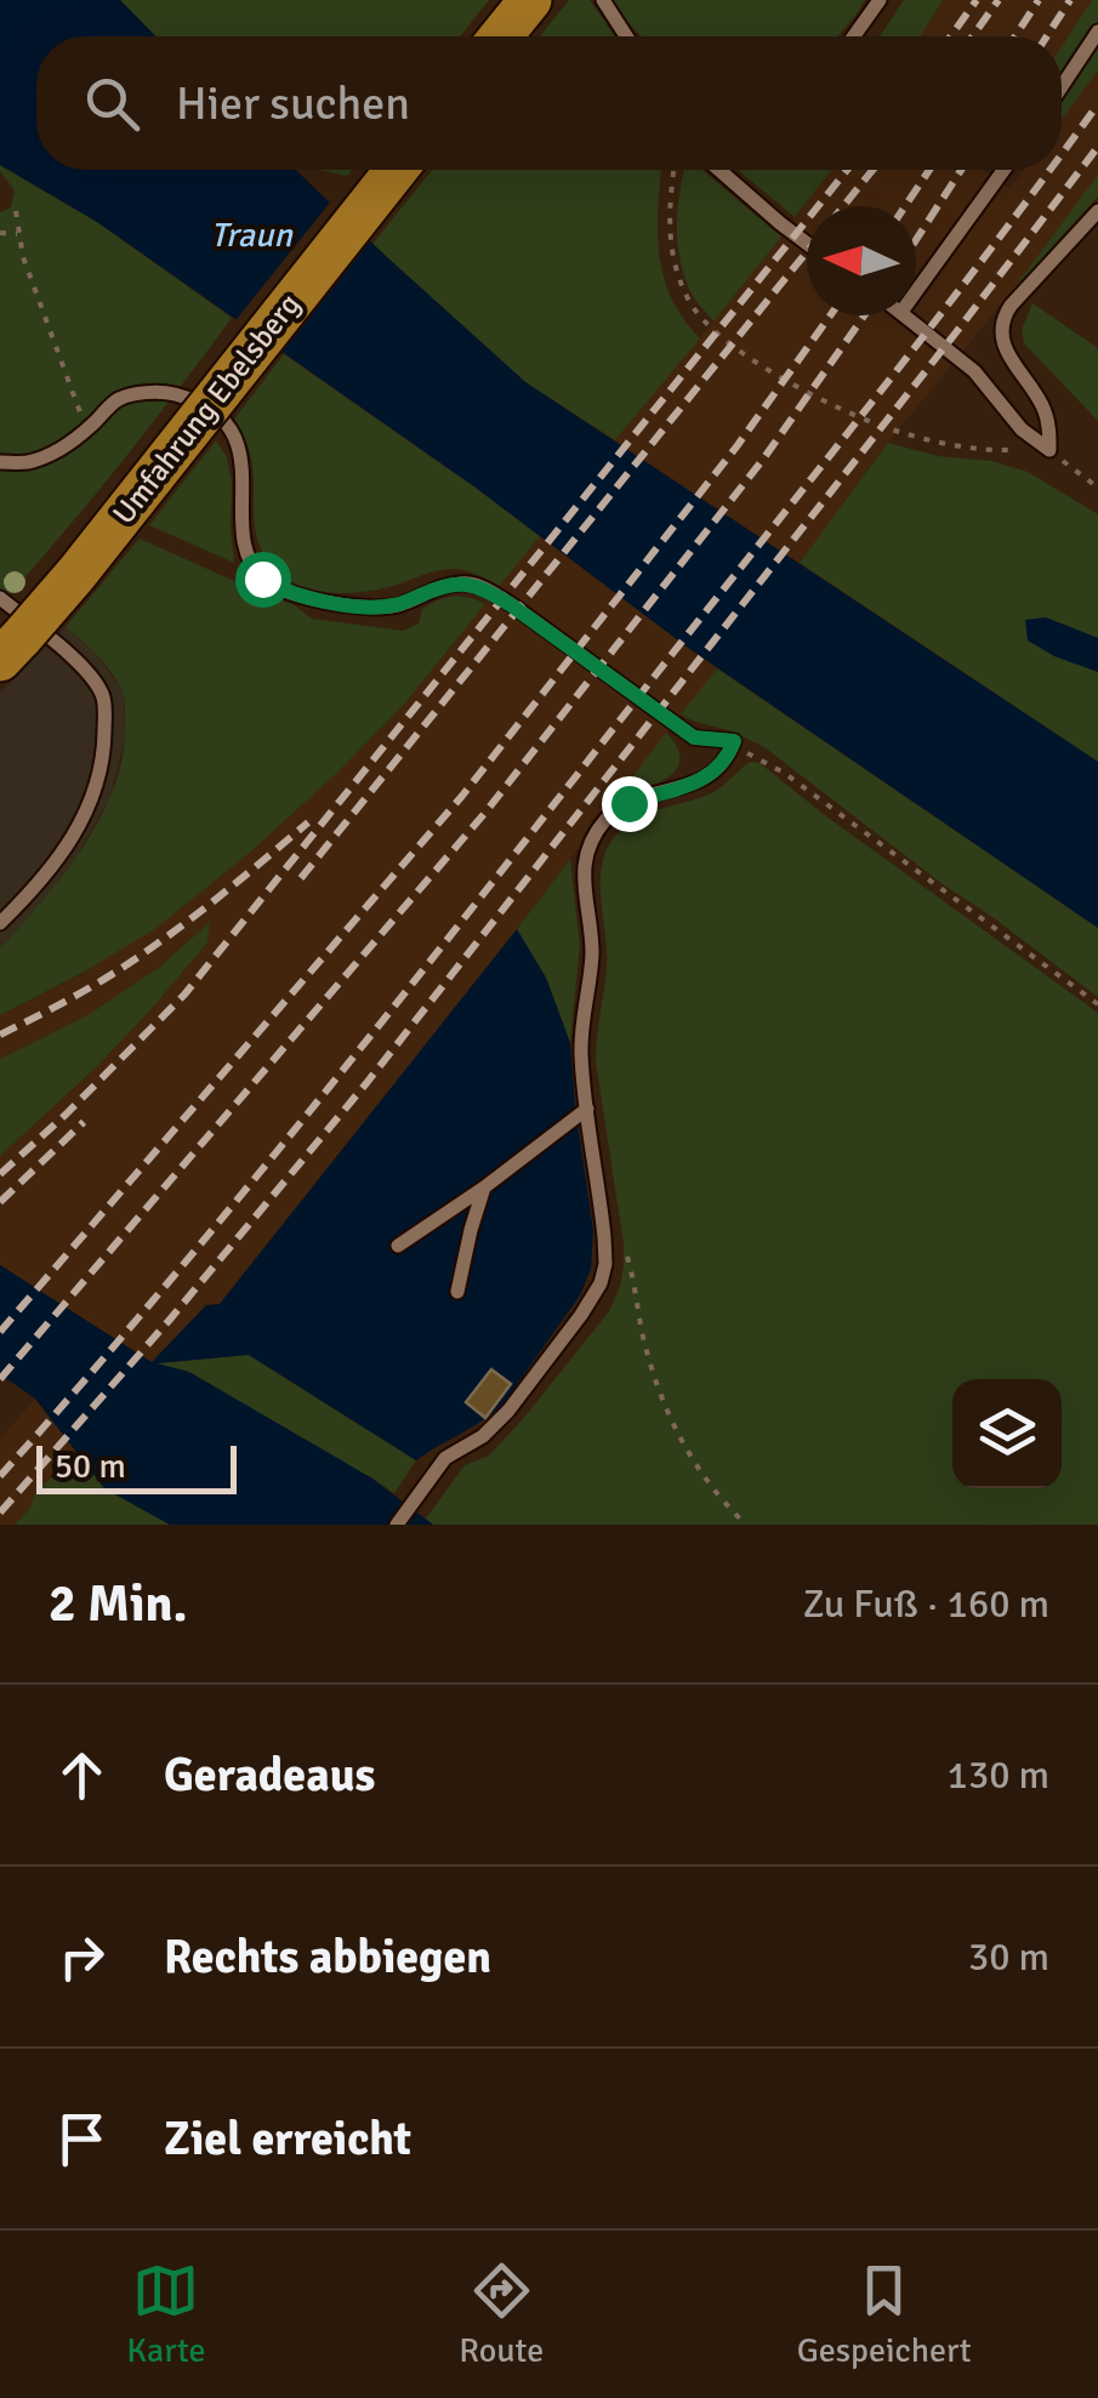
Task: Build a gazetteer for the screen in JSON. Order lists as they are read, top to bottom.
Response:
{
  "streets": {
    "main road": ["Umfahrung Ebelsberg"]
  },
  "water": ["Traun"],
  "scale_bar": "50 m",
  "north": "left",
  "page": {
    "search": "Hier suchen",
    "scale": "50 m",
    "heading": ["2 Min.", "Zu Fuß · 160 m"],
    "list": [
      ["Geradeaus", "130 m"],
      ["Rechts abbiegen", "30 m"],
      "Ziel erreicht"
    ],
    "nav": ["Karte", "Route", "Gespeichert"]
  }
}
